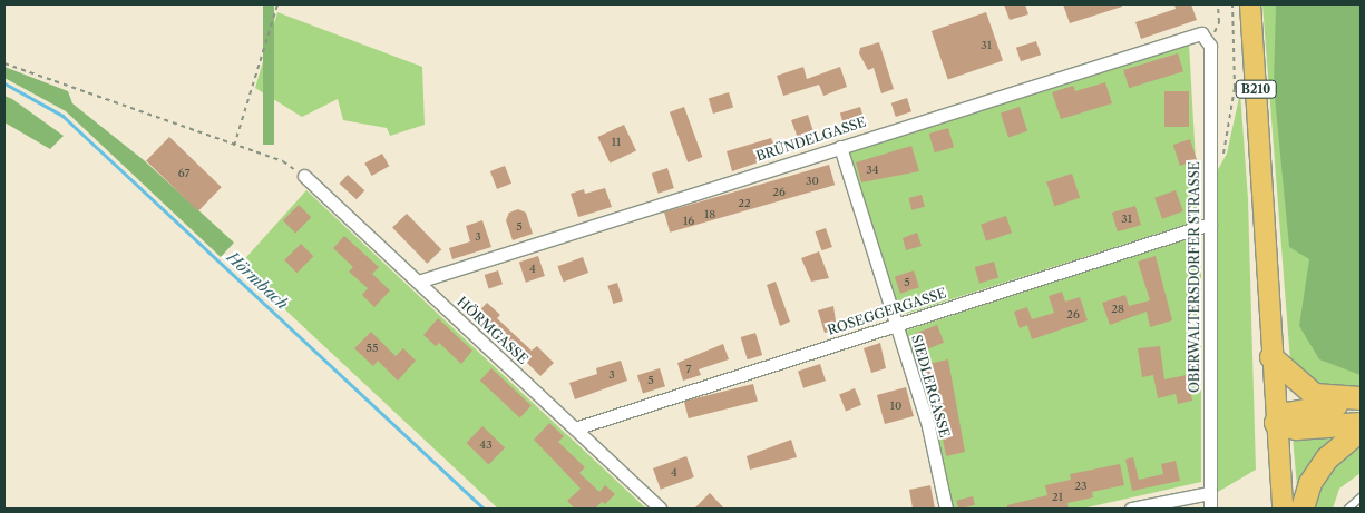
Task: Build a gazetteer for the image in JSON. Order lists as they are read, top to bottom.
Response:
{
  "streets": {
    "main road": ["B210"],
    "street": [
      "BRÜNDELGASSE",
      "OBERWALTERSDORFER STRASSE",
      "ROSEGGERGASSE",
      "HÖRMGASSE",
      "SIEDLERGASSE"
    ]
  },
  "crossings": [
    ["BRÜNDELGASSE", "OBERWALTERSDORFER STRASSE"],
    ["BRÜNDELGASSE", "HÖRMGASSE"],
    ["BRÜNDELGASSE", "SIEDLERGASSE"],
    ["OBERWALTERSDORFER STRASSE", "ROSEGGERGASSE"],
    ["ROSEGGERGASSE", "HÖRMGASSE"],
    ["ROSEGGERGASSE", "SIEDLERGASSE"]
  ],
  "water": ["Hörmbach"],
  "house_numbers": [
    "31",
    "11",
    "34",
    "67",
    "30",
    "26",
    "22",
    "18",
    "31",
    "16",
    "5",
    "3",
    "4",
    "5",
    "28",
    "26",
    "55",
    "7",
    "3",
    "5",
    "10",
    "43",
    "4",
    "23",
    "21"
  ]
}
